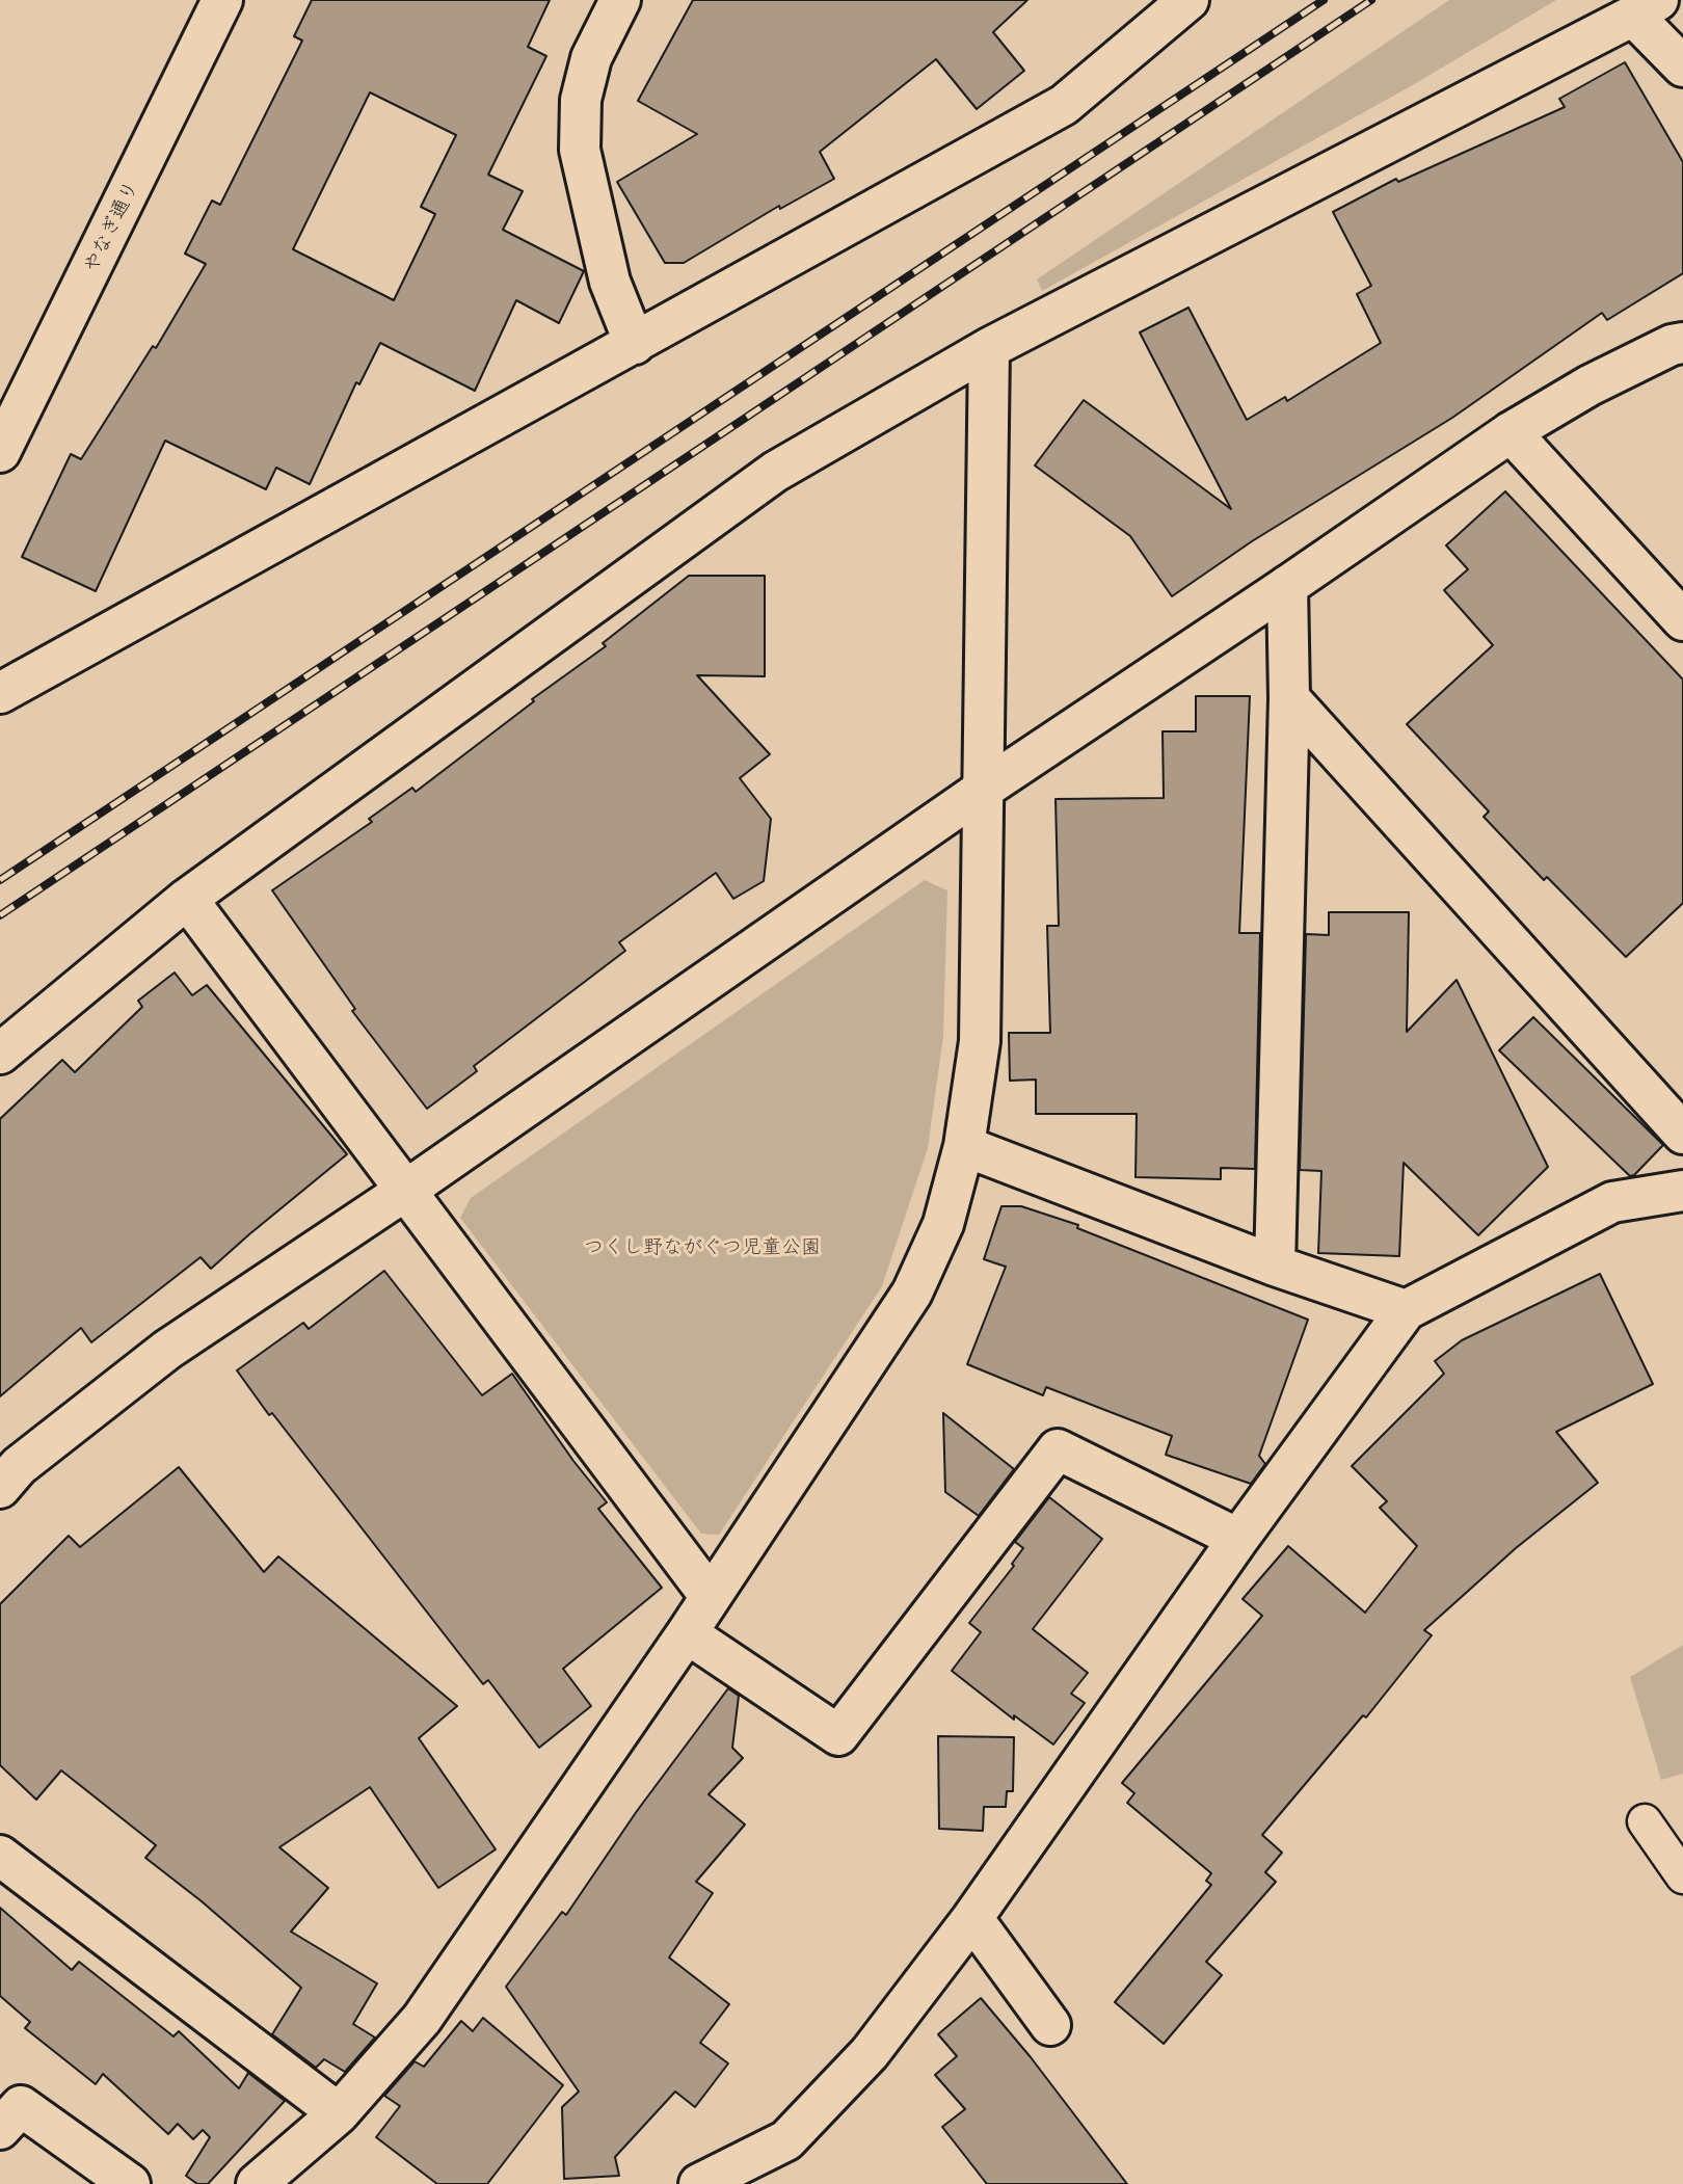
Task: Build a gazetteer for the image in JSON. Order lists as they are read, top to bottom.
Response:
{
  "streets": {
    "street": ["やなぎ通り"]
  },
  "parks": ["つくし野ながぐつ児童公園"]
}
